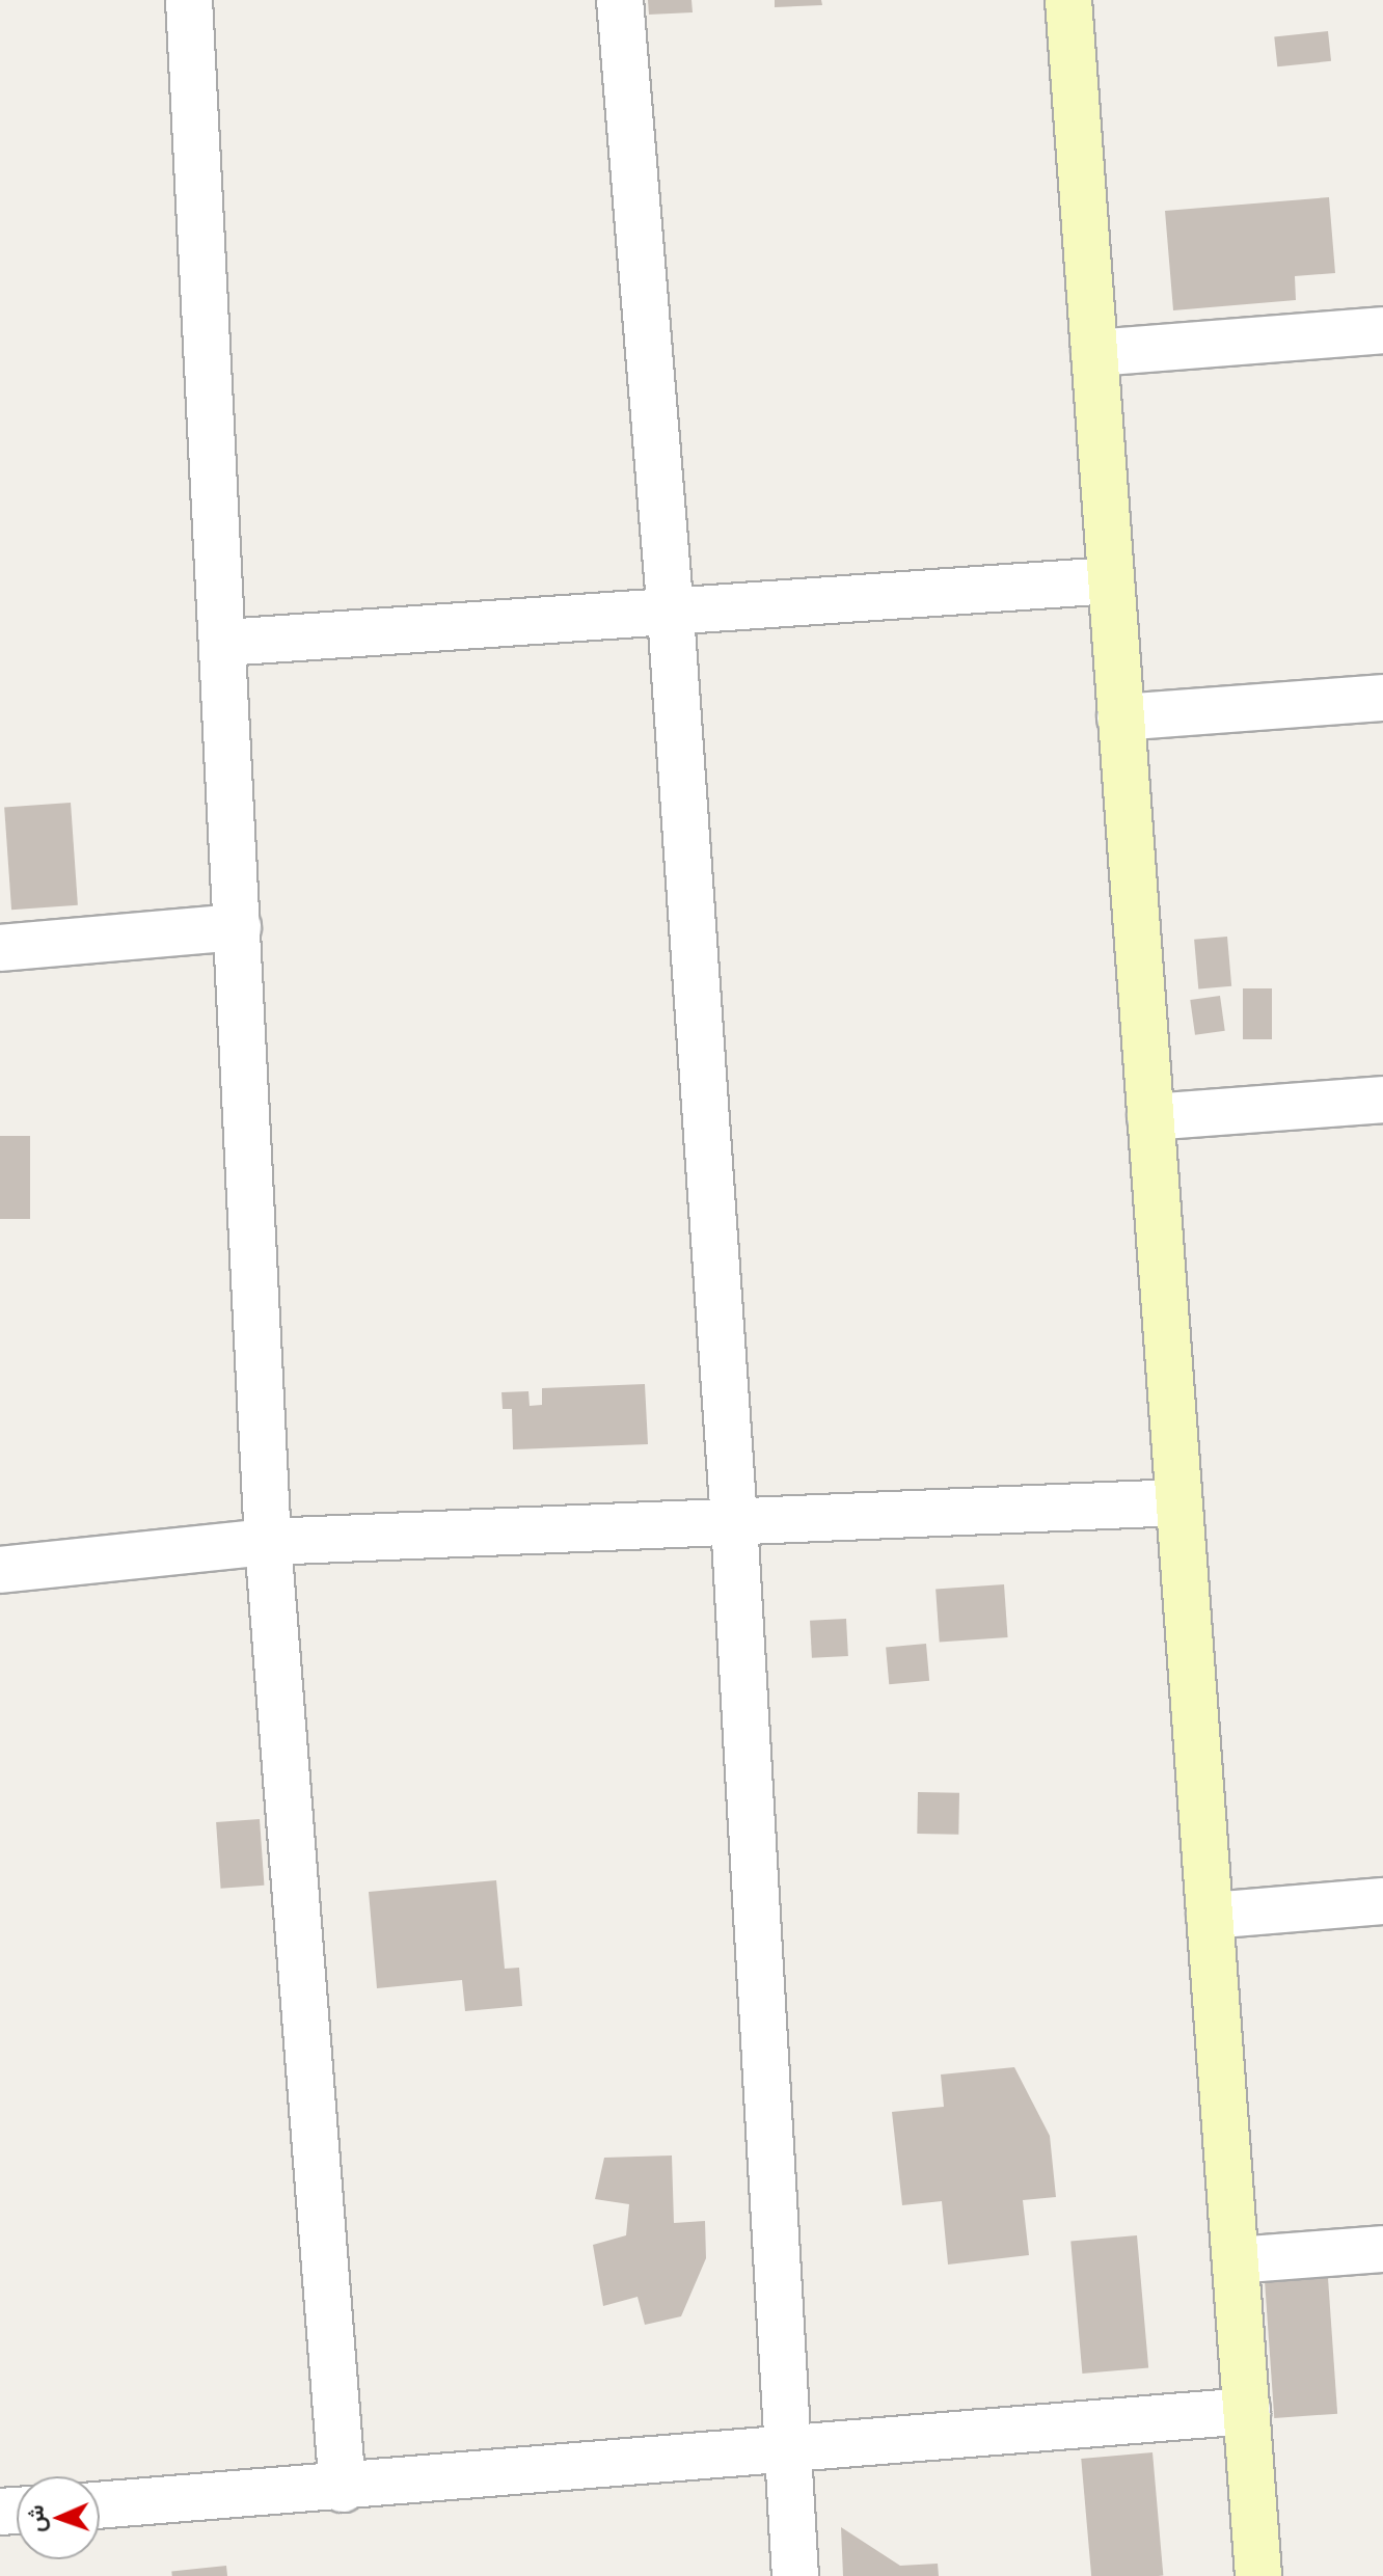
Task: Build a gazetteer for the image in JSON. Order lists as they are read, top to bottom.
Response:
{
  "north": "left"
}
